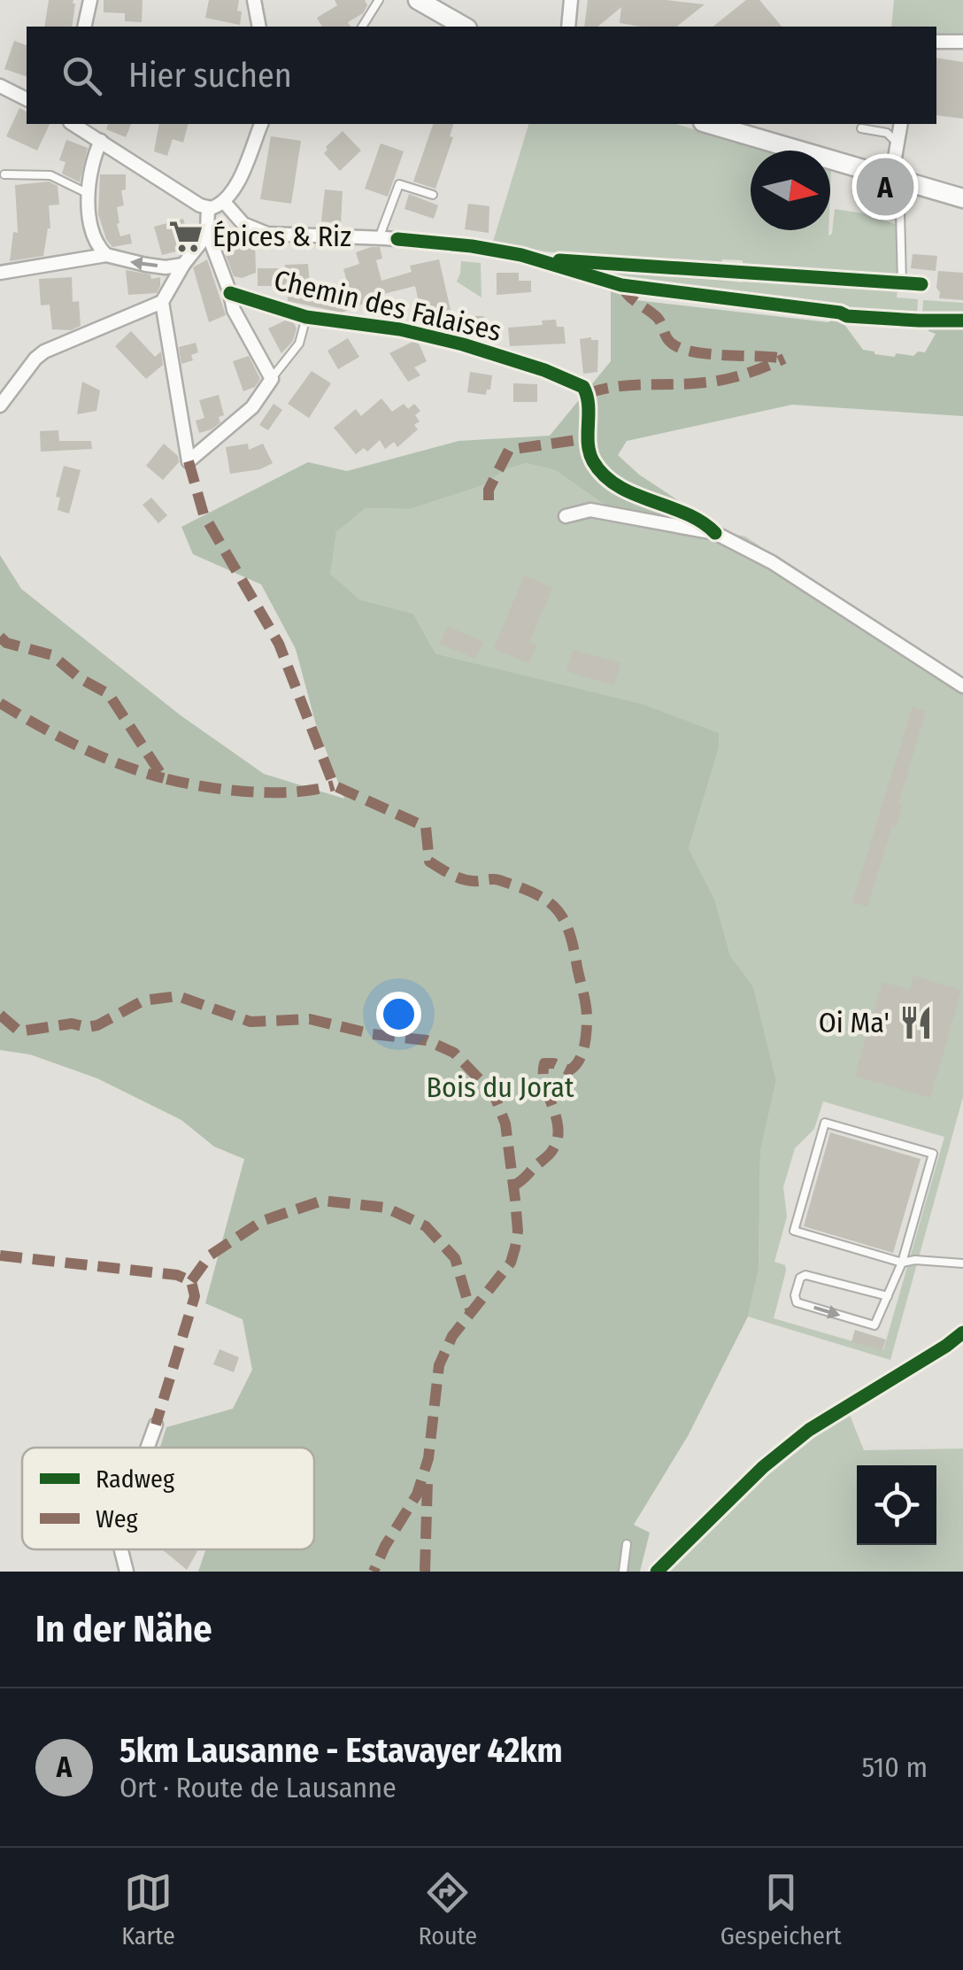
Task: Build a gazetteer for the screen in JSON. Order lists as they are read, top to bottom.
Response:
{
  "streets": {
    "street": ["Chemin des Falaises"]
  },
  "parks": ["Bois du Jorat"],
  "places": {
    "supermarket": ["Épices & Riz"],
    "restaurant": ["Oi Ma'"]
  },
  "legend": ["Radweg", "Weg"],
  "north": "right",
  "page": {
    "search": "Hier suchen",
    "pins": "A",
    "heading": "In der Nähe",
    "list": [
      {
        "mark": "A",
        "name": "5km Lausanne - Estavayer 42km",
        "note": "Ort · Route de Lausanne",
        "value": "510 m"
      }
    ],
    "nav": ["Karte", "Route", "Gespeichert"]
  }
}
